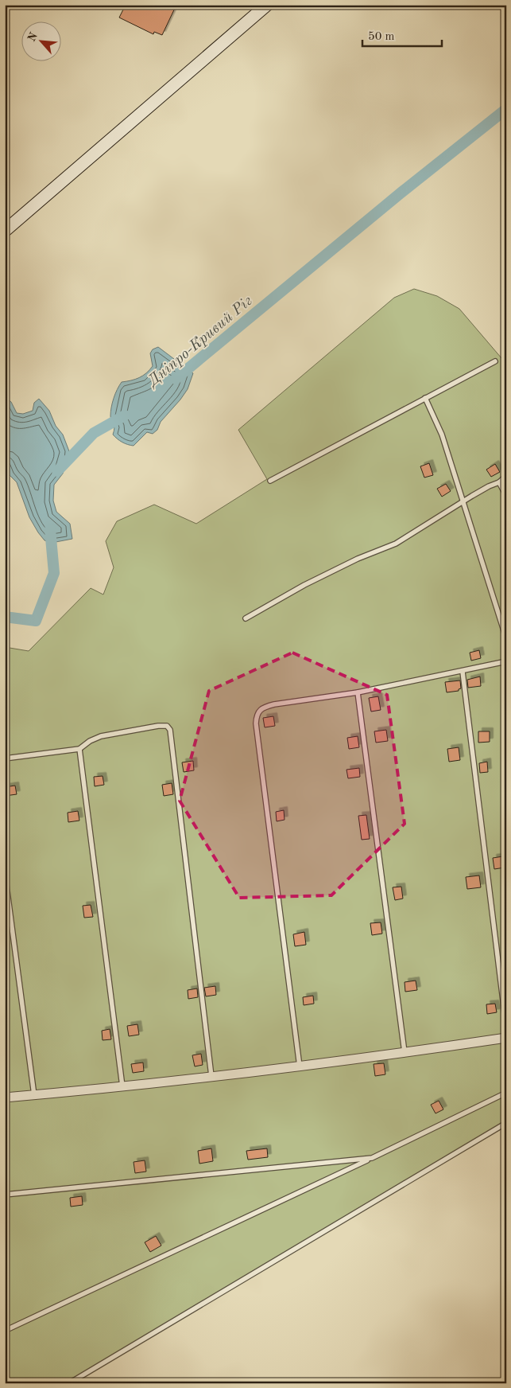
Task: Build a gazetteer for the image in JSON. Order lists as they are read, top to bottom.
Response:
{
  "water": ["Дніпро-Кривий Ріг"],
  "scale_bar": "50 m",
  "north": "top left"
}
